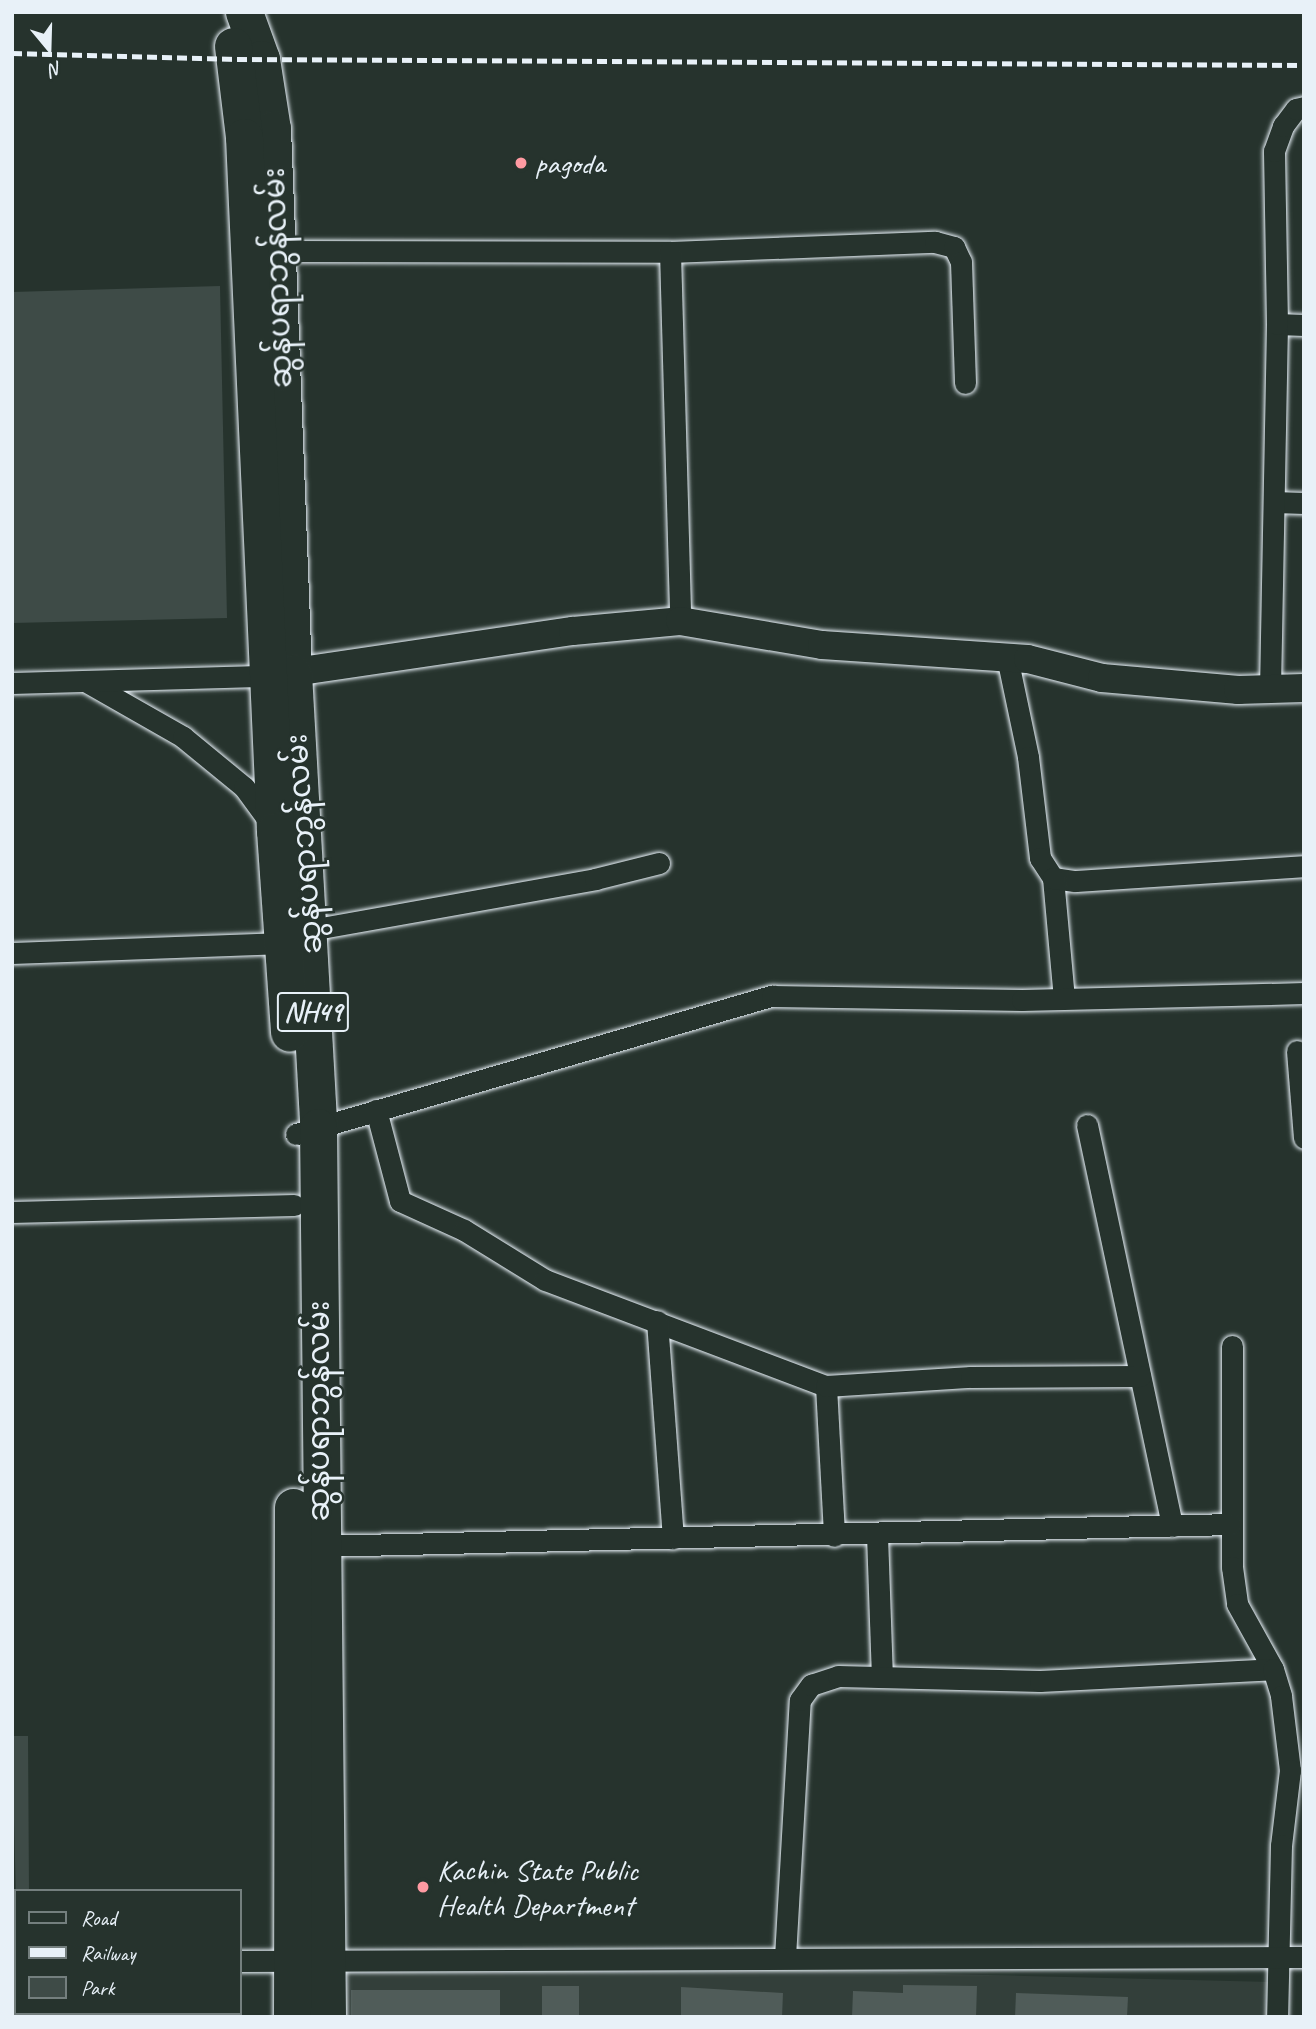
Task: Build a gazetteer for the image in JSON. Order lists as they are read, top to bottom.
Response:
{
  "streets": {
    "highway": ["ဆွန်ပရာဘွန်လမ်း", "NH49"]
  },
  "places": ["pagoda", "Kachin State Public Health Department"],
  "legend": ["Road", "Railway", "Park"],
  "north": "bottom"
}
